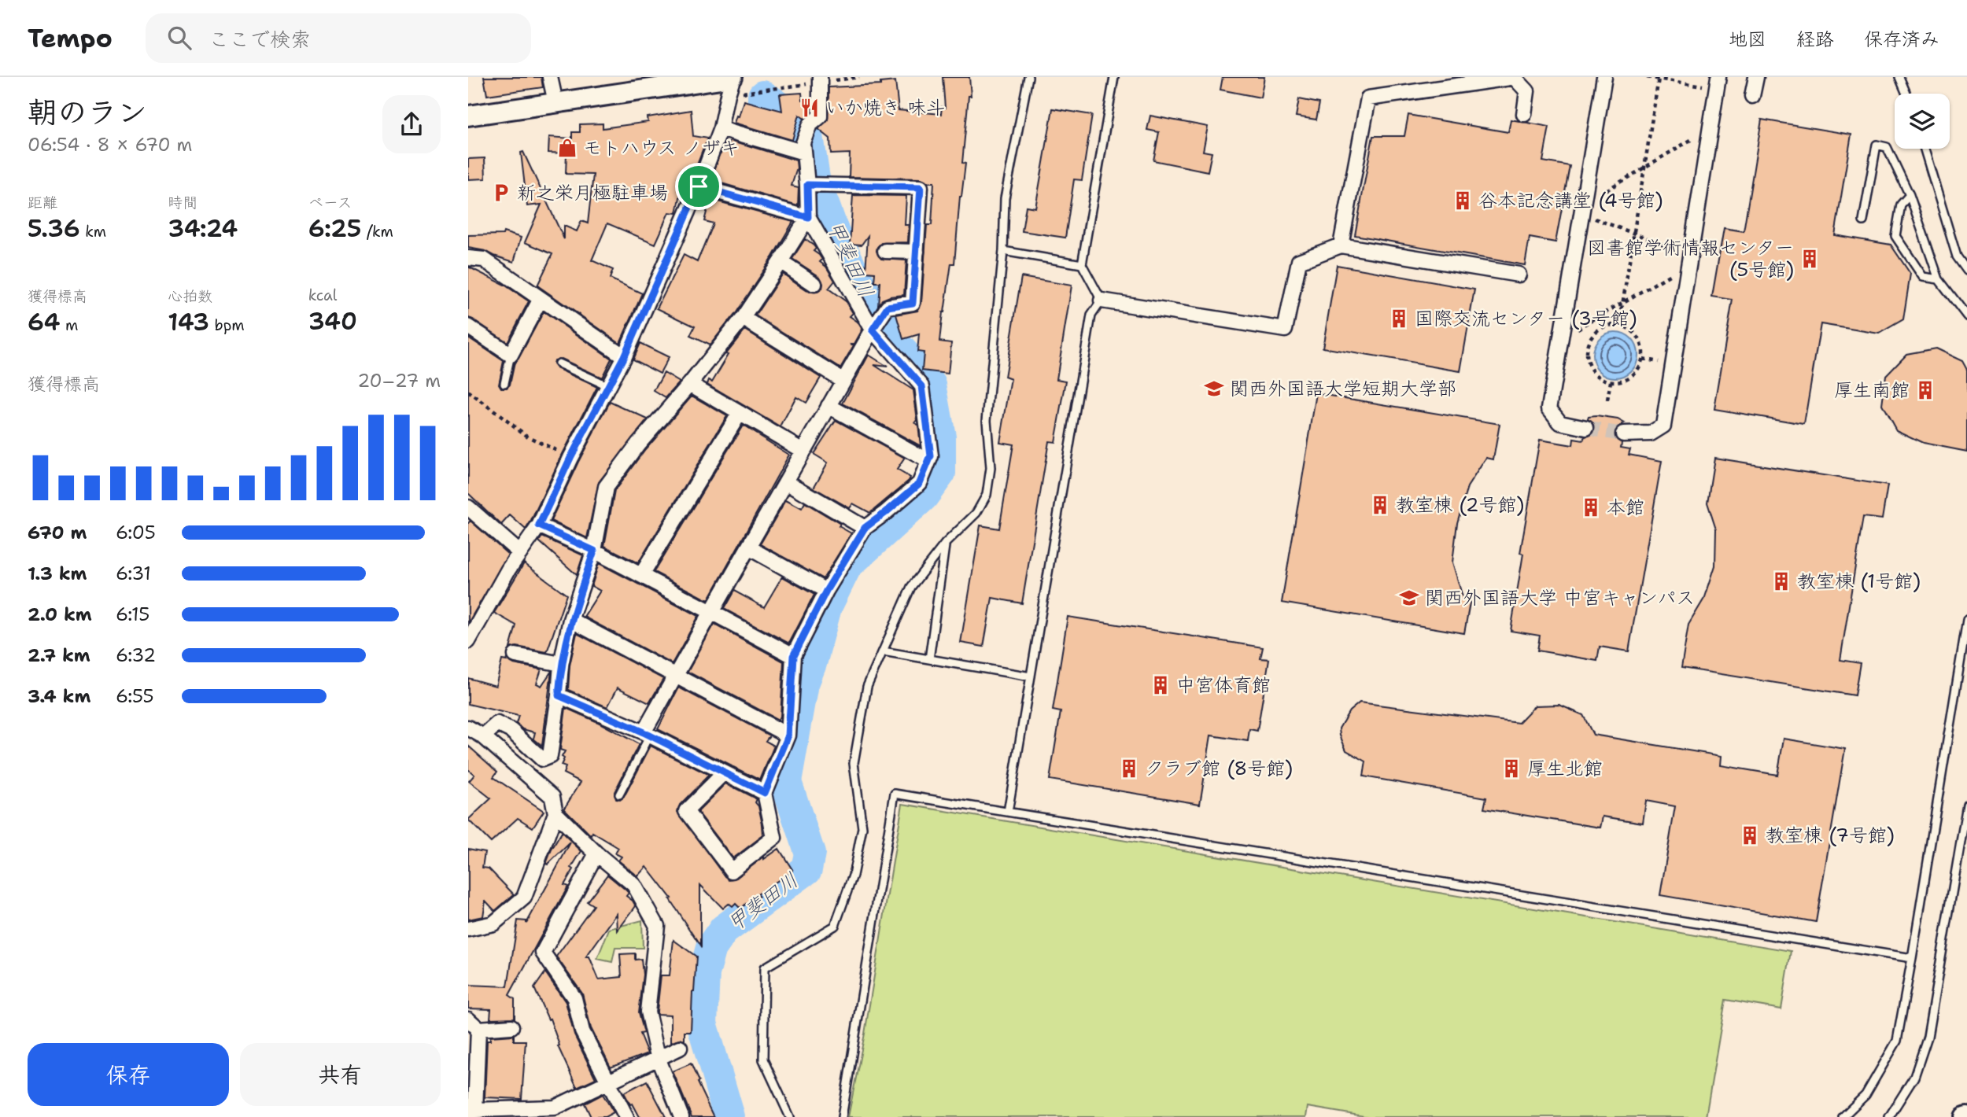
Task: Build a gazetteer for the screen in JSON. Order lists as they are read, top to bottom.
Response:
{
  "water": ["甲斐田川"],
  "places": {
    "restaurant": ["いか焼き 味斗"],
    "shop": ["モトハウス ノザキ"],
    "parking": ["新之栄月極駐車場"],
    "building": [
      "谷本記念講堂 (4号館)",
      "図書館学術情報センター (5号館)",
      "国際交流センター (3号館)",
      "厚生南館",
      "教室棟 (2号館)",
      "本館",
      "教室棟 (1号館)",
      "中宮体育館",
      "クラブ館 (8号館)",
      "厚生北館",
      "教室棟 (7号館)"
    ],
    "school or university": ["関西外国語大学短期大学部", "関西外国語大学 中宮キャンパス"]
  },
  "page": {
    "header": "Tempo",
    "search": "ここで検索",
    "nav": ["地図", "経路", "保存済み"],
    "heading": ["朝のラン", "06:54 · 8 × 670 m"],
    "stats": [
      ["距離", "5.36 km"],
      ["時間", "34:24"],
      ["ペース", "6:25 /km"],
      ["獲得標高", "64 m"],
      ["心拍数", "143 bpm"],
      ["kcal", "340"]
    ],
    "chart": ["獲得標高", "20–27 m"],
    "list": [
      {
        "name": "670 m",
        "note": "6:05"
      },
      {
        "name": "1.3 km",
        "note": "6:31"
      },
      {
        "name": "2.0 km",
        "note": "6:15"
      },
      {
        "name": "2.7 km",
        "note": "6:32"
      },
      {
        "name": "3.4 km",
        "note": "6:55"
      }
    ],
    "buttons": ["保存", "共有"]
  }
}
